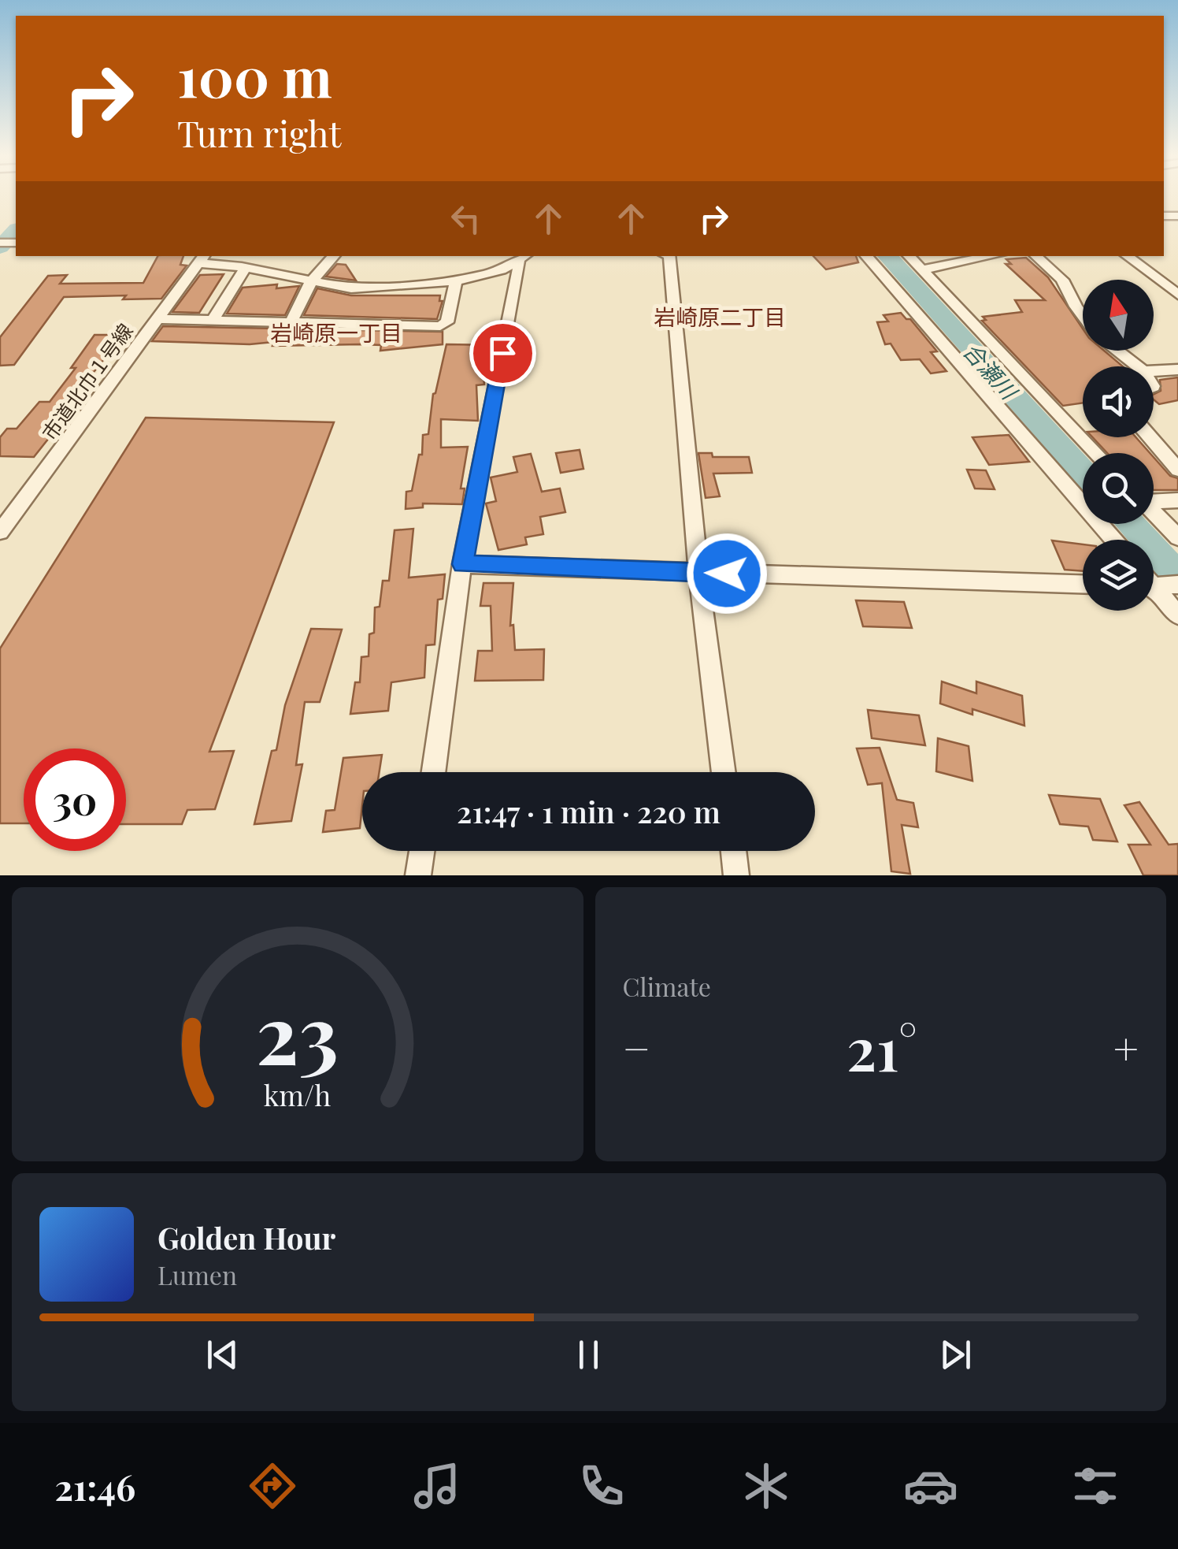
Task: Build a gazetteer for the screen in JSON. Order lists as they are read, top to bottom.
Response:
{
  "streets": {
    "street": ["市道北巾１号線"]
  },
  "districts": ["岩崎原二丁目", "岩崎原一丁目"],
  "water": ["合瀬川"],
  "north": "top",
  "page": {
    "turn": ["100 m", "Turn right"],
    "limit": "30",
    "trip": "21:47 · 1 min · 220 m",
    "tile": "Climate",
    "heat": ["−", "21°", "+"],
    "song": ["Golden Hour", "Lumen"],
    "tabs": "21:46",
    "gauge": ["23", "km/h"]
  }
}
